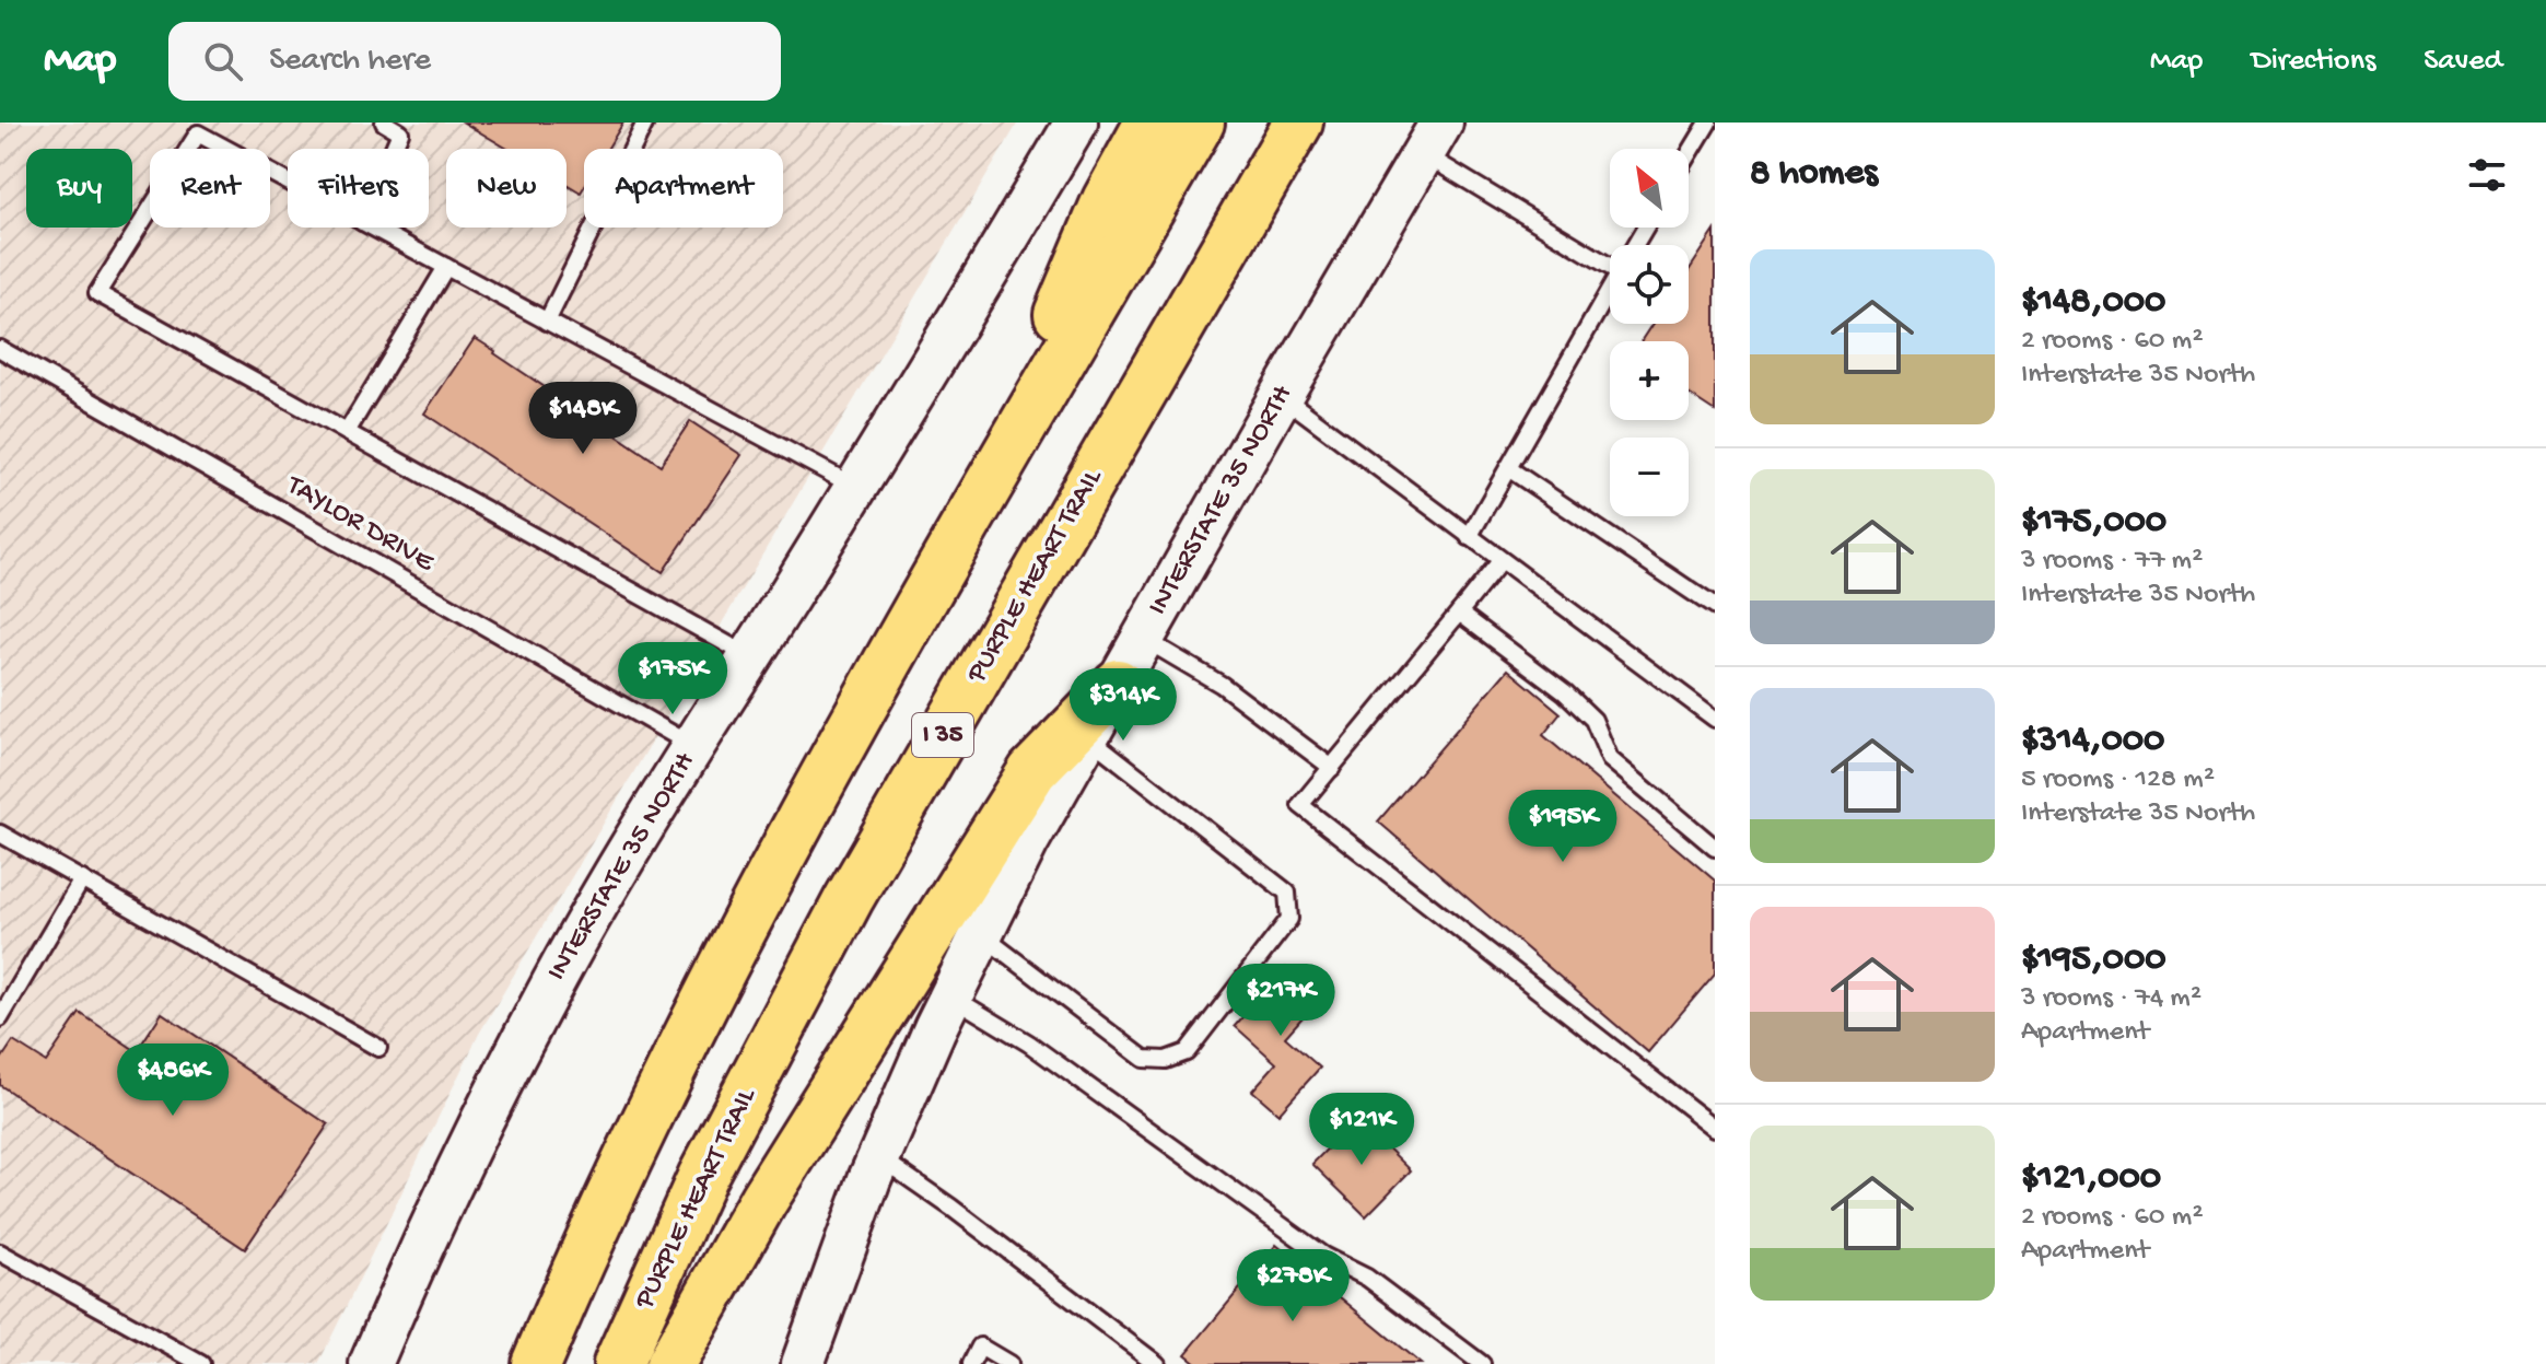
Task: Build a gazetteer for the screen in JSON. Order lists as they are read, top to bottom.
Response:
{
  "streets": {
    "highway": ["PURPLE HEART TRAIL", "I 35"],
    "main road": ["INTERSTATE 35 NORTH"],
    "lane": ["TAYLOR DRIVE"]
  },
  "crossings": [
    ["INTERSTATE 35 NORTH", "TAYLOR DRIVE"]
  ],
  "north": "top left",
  "page": {
    "header": "Map",
    "search": "Search here",
    "nav": ["Map", "Directions", "Saved"],
    "heading": "8 homes",
    "map_buttons": ["+", "−"],
    "chip": [
      "Buy",
      "Rent",
      "Filters",
      "New",
      "Apartment"
    ],
    "list": [
      {
        "name": "$148,000",
        "note": "2 rooms · 60 m² · Interstate 35 North"
      },
      {
        "name": "$175,000",
        "note": "3 rooms · 77 m² · Interstate 35 North"
      },
      {
        "name": "$314,000",
        "note": "5 rooms · 128 m² · Interstate 35 North"
      },
      {
        "name": "$195,000",
        "note": "3 rooms · 74 m² · Apartment"
      },
      {
        "name": "$121,000",
        "note": "2 rooms · 60 m² · Apartment"
      }
    ],
    "price": [
      "$148K",
      "$175K",
      "$314K",
      "$195K",
      "$217K",
      "$486K",
      "$121K",
      "$278K"
    ]
  }
}
